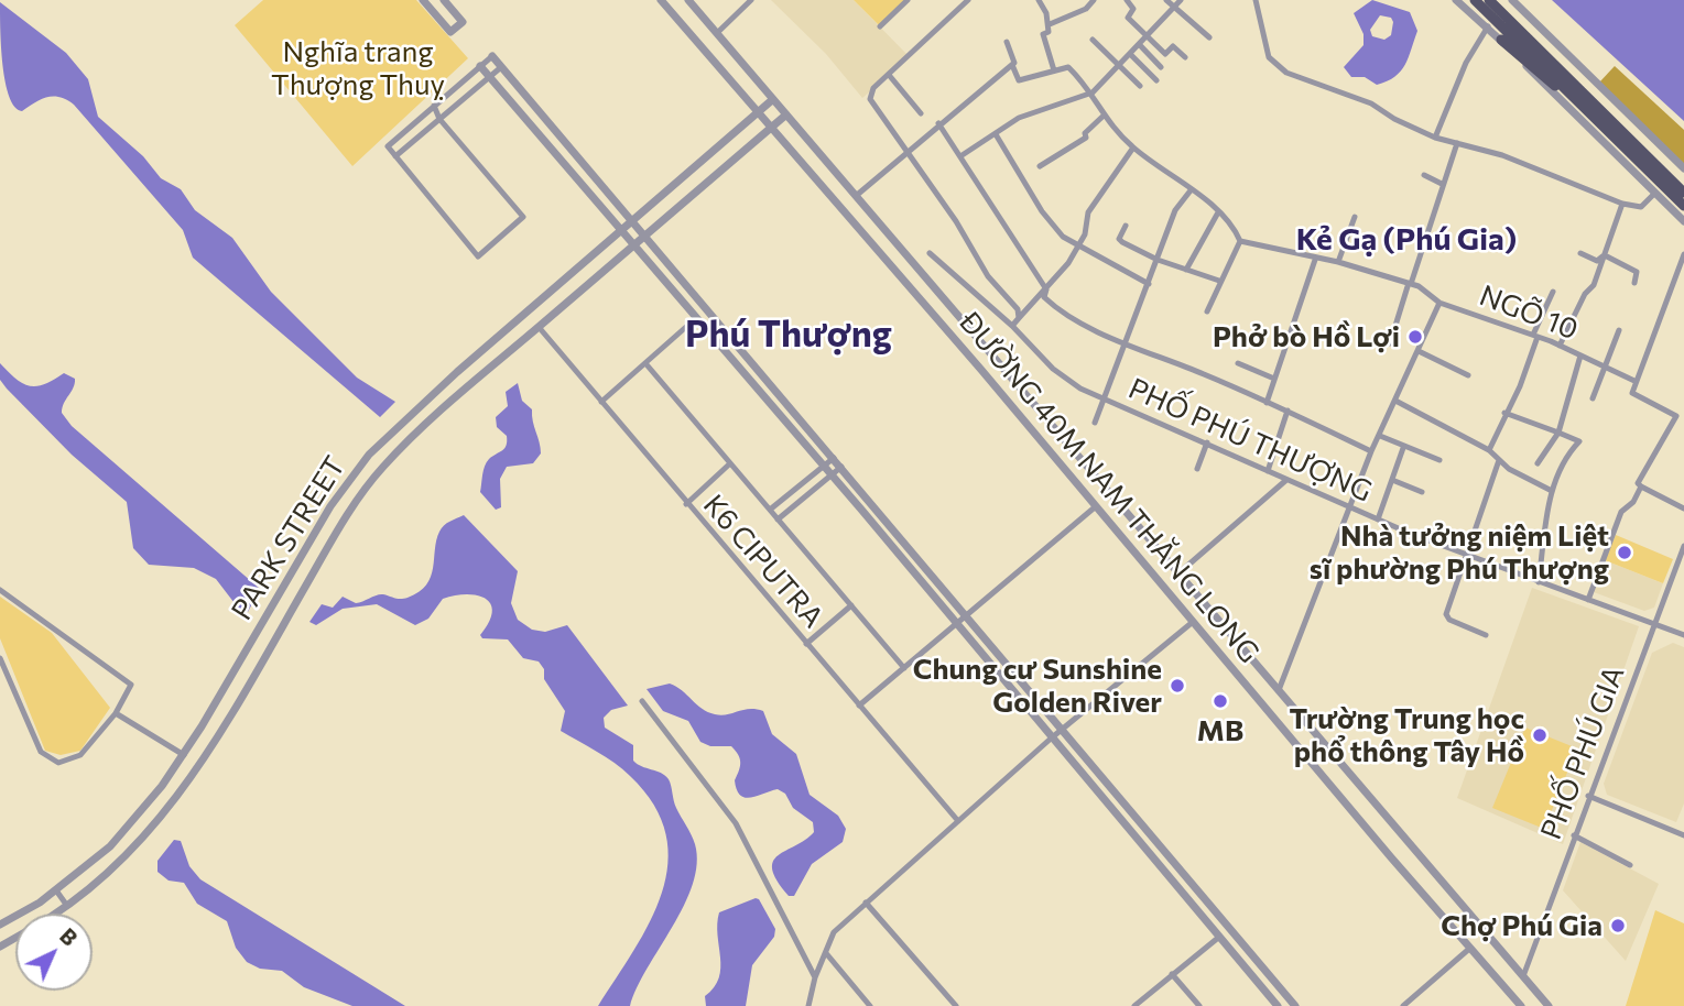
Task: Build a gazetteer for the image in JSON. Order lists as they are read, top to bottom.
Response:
{
  "streets": {
    "street": [
      "NGÕ 10",
      "PHỐ PHÚ THƯỢNG",
      "ĐƯỜNG 40M NAM THĂNG LONG",
      "PARK STREET",
      "K6 CIPUTRA",
      "PHỐ PHÚ GIA"
    ]
  },
  "crossings": [
    ["PHỐ PHÚ THƯỢNG", "PHỐ PHÚ GIA"],
    ["ĐƯỜNG 40M NAM THĂNG LONG", "PARK STREET"],
    ["ĐƯỜNG 40M NAM THĂNG LONG", "PHỐ PHÚ GIA"],
    ["PARK STREET", "K6 CIPUTRA"]
  ],
  "districts": ["Kẻ Gạ (Phú Gia)", "Phú Thượng"],
  "parks": ["Nghĩa trang Thượng Thuỵ"],
  "places": [
    "Phở bò Hồ Lợi",
    "Nhà tưởng niệm Liệt sĩ phường Phú Thượng",
    "Chung cư Sunshine Golden River",
    "MB",
    "Trường Trung học phổ thông Tây Hồ",
    "Chợ Phú Gia"
  ],
  "north": "top right"
}
